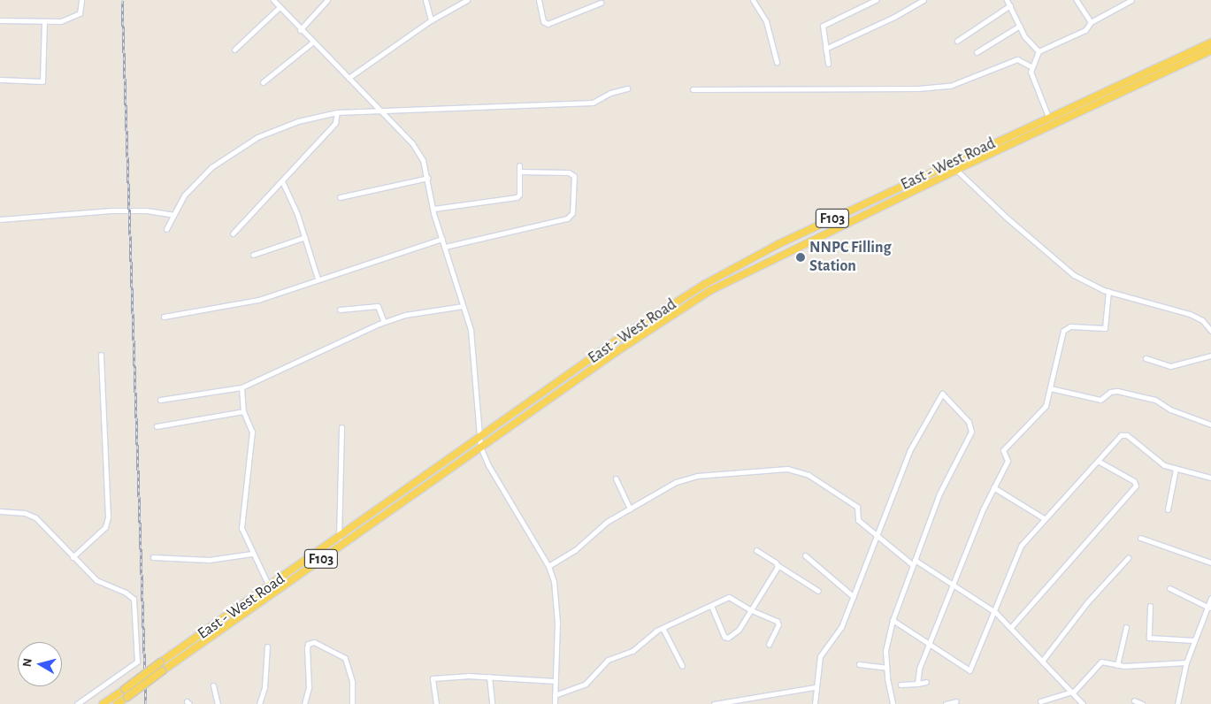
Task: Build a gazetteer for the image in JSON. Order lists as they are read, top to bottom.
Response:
{
  "streets": {
    "main road": ["East - West Road", "F103"]
  },
  "places": ["NNPC Filling Station"],
  "north": "left"
}
